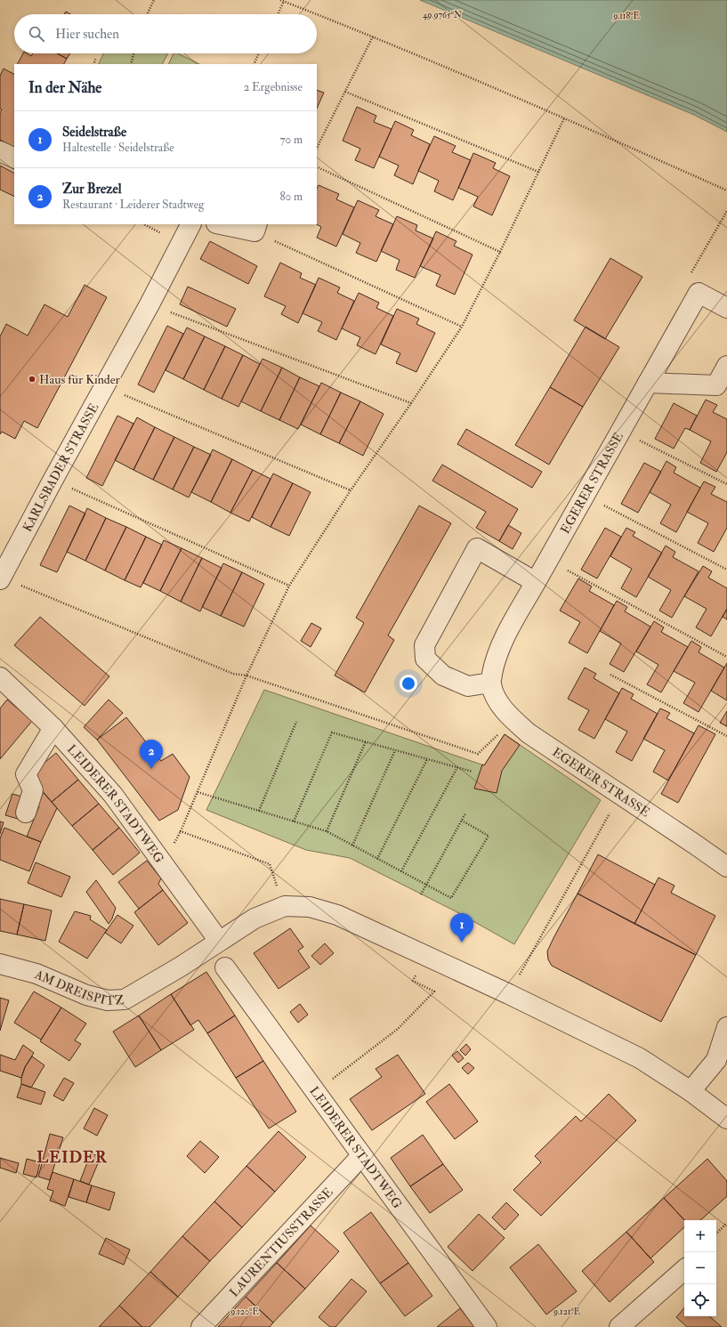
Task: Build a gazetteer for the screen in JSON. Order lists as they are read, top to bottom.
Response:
{
  "streets": {
    "street": [
      "KARLSBADER STRASSE",
      "EGERER STRASSE",
      "LEIDERER STADTWEG",
      "AM DREISPITZ",
      "LAURENTIUSSTRASSE"
    ]
  },
  "crossings": [
    ["LEIDERER STADTWEG", "AM DREISPITZ"],
    ["LEIDERER STADTWEG", "LAURENTIUSSTRASSE"]
  ],
  "districts": ["LEIDER"],
  "places": ["Haus für Kinder"],
  "page": {
    "search": "Hier suchen",
    "heading": ["In der Nähe", "2 Ergebnisse"],
    "list": [
      {
        "mark": "1",
        "name": "Seidelstraße",
        "note": "Haltestelle · Seidelstraße",
        "value": "70 m"
      },
      {
        "mark": "2",
        "name": "Zur Brezel",
        "note": "Restaurant · Leiderer Stadtweg",
        "value": "80 m"
      }
    ],
    "pins": ["2", "1"],
    "map_buttons": ["+", "−"]
  },
  "coordinates": [
    "49.9765°N",
    "9.118°E",
    "9.120°E",
    "9.121°E"
  ]
}
